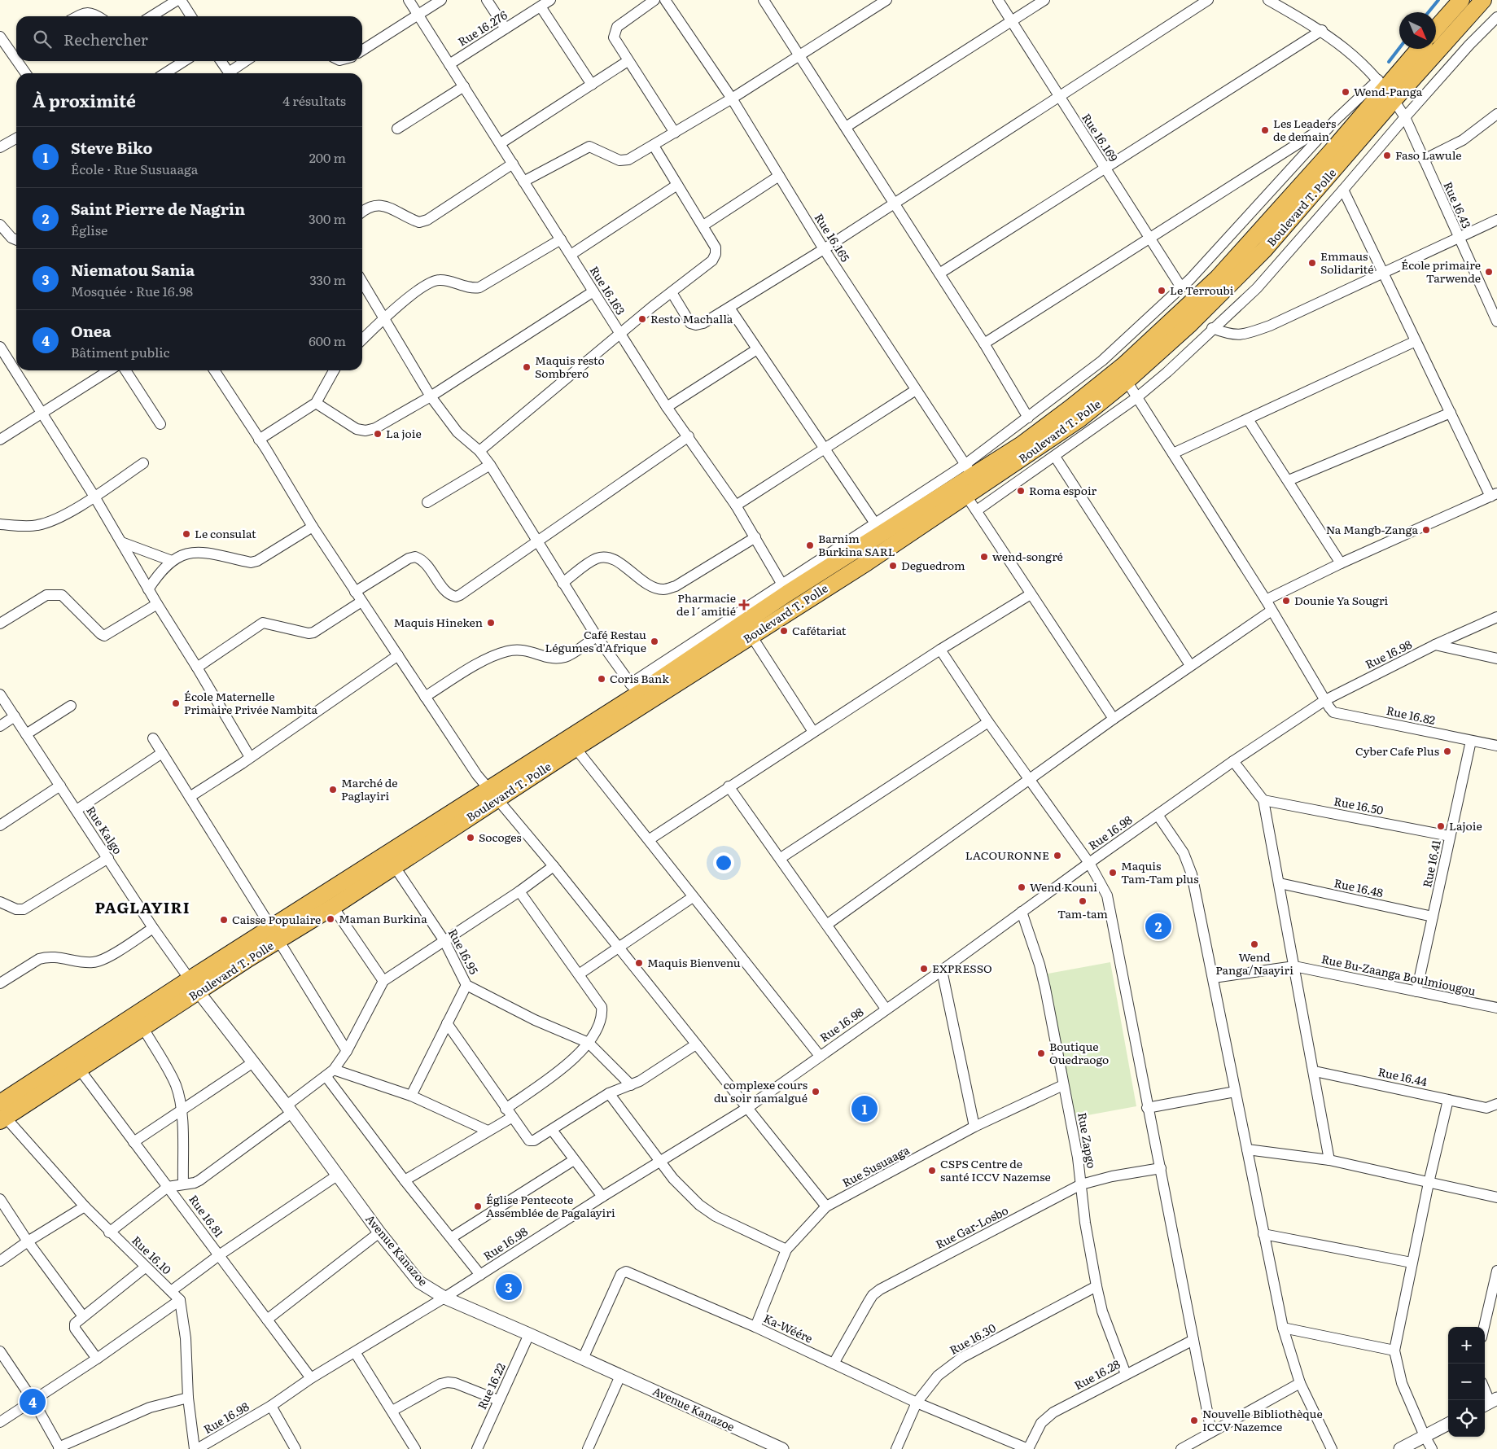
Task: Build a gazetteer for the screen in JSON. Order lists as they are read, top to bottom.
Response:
{
  "streets": {
    "highway": ["Boulevard T. Polle"],
    "street": [
      "Rue 16.276",
      "Rue 16.169",
      "Rue 16.43",
      "Rue 16.165",
      "Rue 16.163",
      "Rue 16.98",
      "Rue 16.82",
      "Rue 16.50",
      "Rue Kalgo",
      "Rue 16.41",
      "Rue 16.48",
      "Rue 16.95",
      "Rue Bu-Zaanga Boulmiougou",
      "Rue 16.44",
      "Rue Zapgo",
      "Rue Susuaaga",
      "Rue 16.81",
      "Rue Gar-Losbo",
      "Avenue Kanazoe",
      "Rue 16.10",
      "Ka-Wéére",
      "Rue 16.30",
      "Rue 16.28",
      "Rue 16.22"
    ]
  },
  "crossings": [
    ["Rue 16.276", "Rue 16.163"],
    ["Rue 16.43", "Boulevard T. Polle"],
    ["Boulevard T. Polle", "Rue 16.165"],
    ["Boulevard T. Polle", "Rue 16.163"],
    ["Boulevard T. Polle", "Rue 16.82"],
    ["Boulevard T. Polle", "Rue Kalgo"],
    ["Boulevard T. Polle", "Rue 16.95"],
    ["Boulevard T. Polle", "Rue 16.81"],
    ["Boulevard T. Polle", "Avenue Kanazoe"],
    ["Boulevard T. Polle", "Rue 16.10"],
    ["Rue 16.98", "Rue 16.82"],
    ["Rue 16.98", "Rue Zapgo"],
    ["Rue 16.98", "Rue 16.81"],
    ["Rue 16.98", "Avenue Kanazoe"],
    ["Rue 16.82", "Rue 16.41"],
    ["Rue 16.50", "Rue 16.41"],
    ["Rue Kalgo", "Avenue Kanazoe"],
    ["Rue 16.41", "Rue 16.48"],
    ["Rue 16.41", "Rue Bu-Zaanga Boulmiougou"],
    ["Rue Zapgo", "Rue Susuaaga"],
    ["Rue Zapgo", "Rue Gar-Losbo"],
    ["Rue Zapgo", "Rue 16.30"],
    ["Rue Zapgo", "Rue 16.28"],
    ["Rue Susuaaga", "Ka-Wéére"],
    ["Rue Gar-Losbo", "Ka-Wéére"],
    ["Avenue Kanazoe", "Ka-Wéére"],
    ["Avenue Kanazoe", "Rue 16.22"],
    ["Ka-Wéére", "Rue 16.30"],
    ["Ka-Wéére", "Rue 16.28"]
  ],
  "districts": ["PAGLAYIRI"],
  "places": {
    "other": [
      "Wend-Panga",
      "Les Leaders de demain",
      "Faso Lawule",
      "Emmaus Solidarité",
      "École primaire Tarwende",
      "Le Terroubi",
      "Resto Machalla",
      "Maquis resto Sombrero",
      "La joie",
      "Roma espoir",
      "Na Mangb-Zanga",
      "Le consulat",
      "Barnim Burkina SARL",
      "wend-songré",
      "Deguedrom",
      "Dounie Ya Sougri",
      "Maquis Hineken",
      "Cafétariat",
      "Café Restau Légumes d'Afrique",
      "Coris Bank",
      "École Maternelle Primaire Privée Nambita",
      "Cyber Cafe Plus",
      "Marché de Paglayiri",
      "Lajoie",
      "Socoges",
      "LACOURONNE",
      "Maquis Tam-Tam plus",
      "Wend Kouni",
      "Tam-tam",
      "Maman Burkina",
      "Caisse Populaire",
      "Wend Panga/Naayiri",
      "Maquis Bienvenu",
      "EXPRESSO",
      "Boutique Ouedraogo",
      "complexe cours du soir namalgué",
      "CSPS Centre de santé ICCV Nazemse",
      "Église Pentecote Assemblée de Pagalayiri",
      "Nouvelle Bibliothèque ICCV Nazemce"
    ],
    "health": ["Pharmacie de l´amitié"]
  },
  "north": "bottom right",
  "page": {
    "search": "Rechercher",
    "heading": ["À proximité", "4 résultats"],
    "list": [
      {
        "mark": "1",
        "name": "Steve Biko",
        "note": "École · Rue Susuaaga",
        "value": "200 m"
      },
      {
        "mark": "2",
        "name": "Saint Pierre de Nagrin",
        "note": "Église",
        "value": "300 m"
      },
      {
        "mark": "3",
        "name": "Niematou Sania",
        "note": "Mosquée · Rue 16.98",
        "value": "330 m"
      },
      {
        "mark": "4",
        "name": "Onea",
        "note": "Bâtiment public",
        "value": "600 m"
      }
    ],
    "pins": [
      "2",
      "1",
      "3",
      "4"
    ],
    "map_buttons": ["+", "−"]
  }
}
